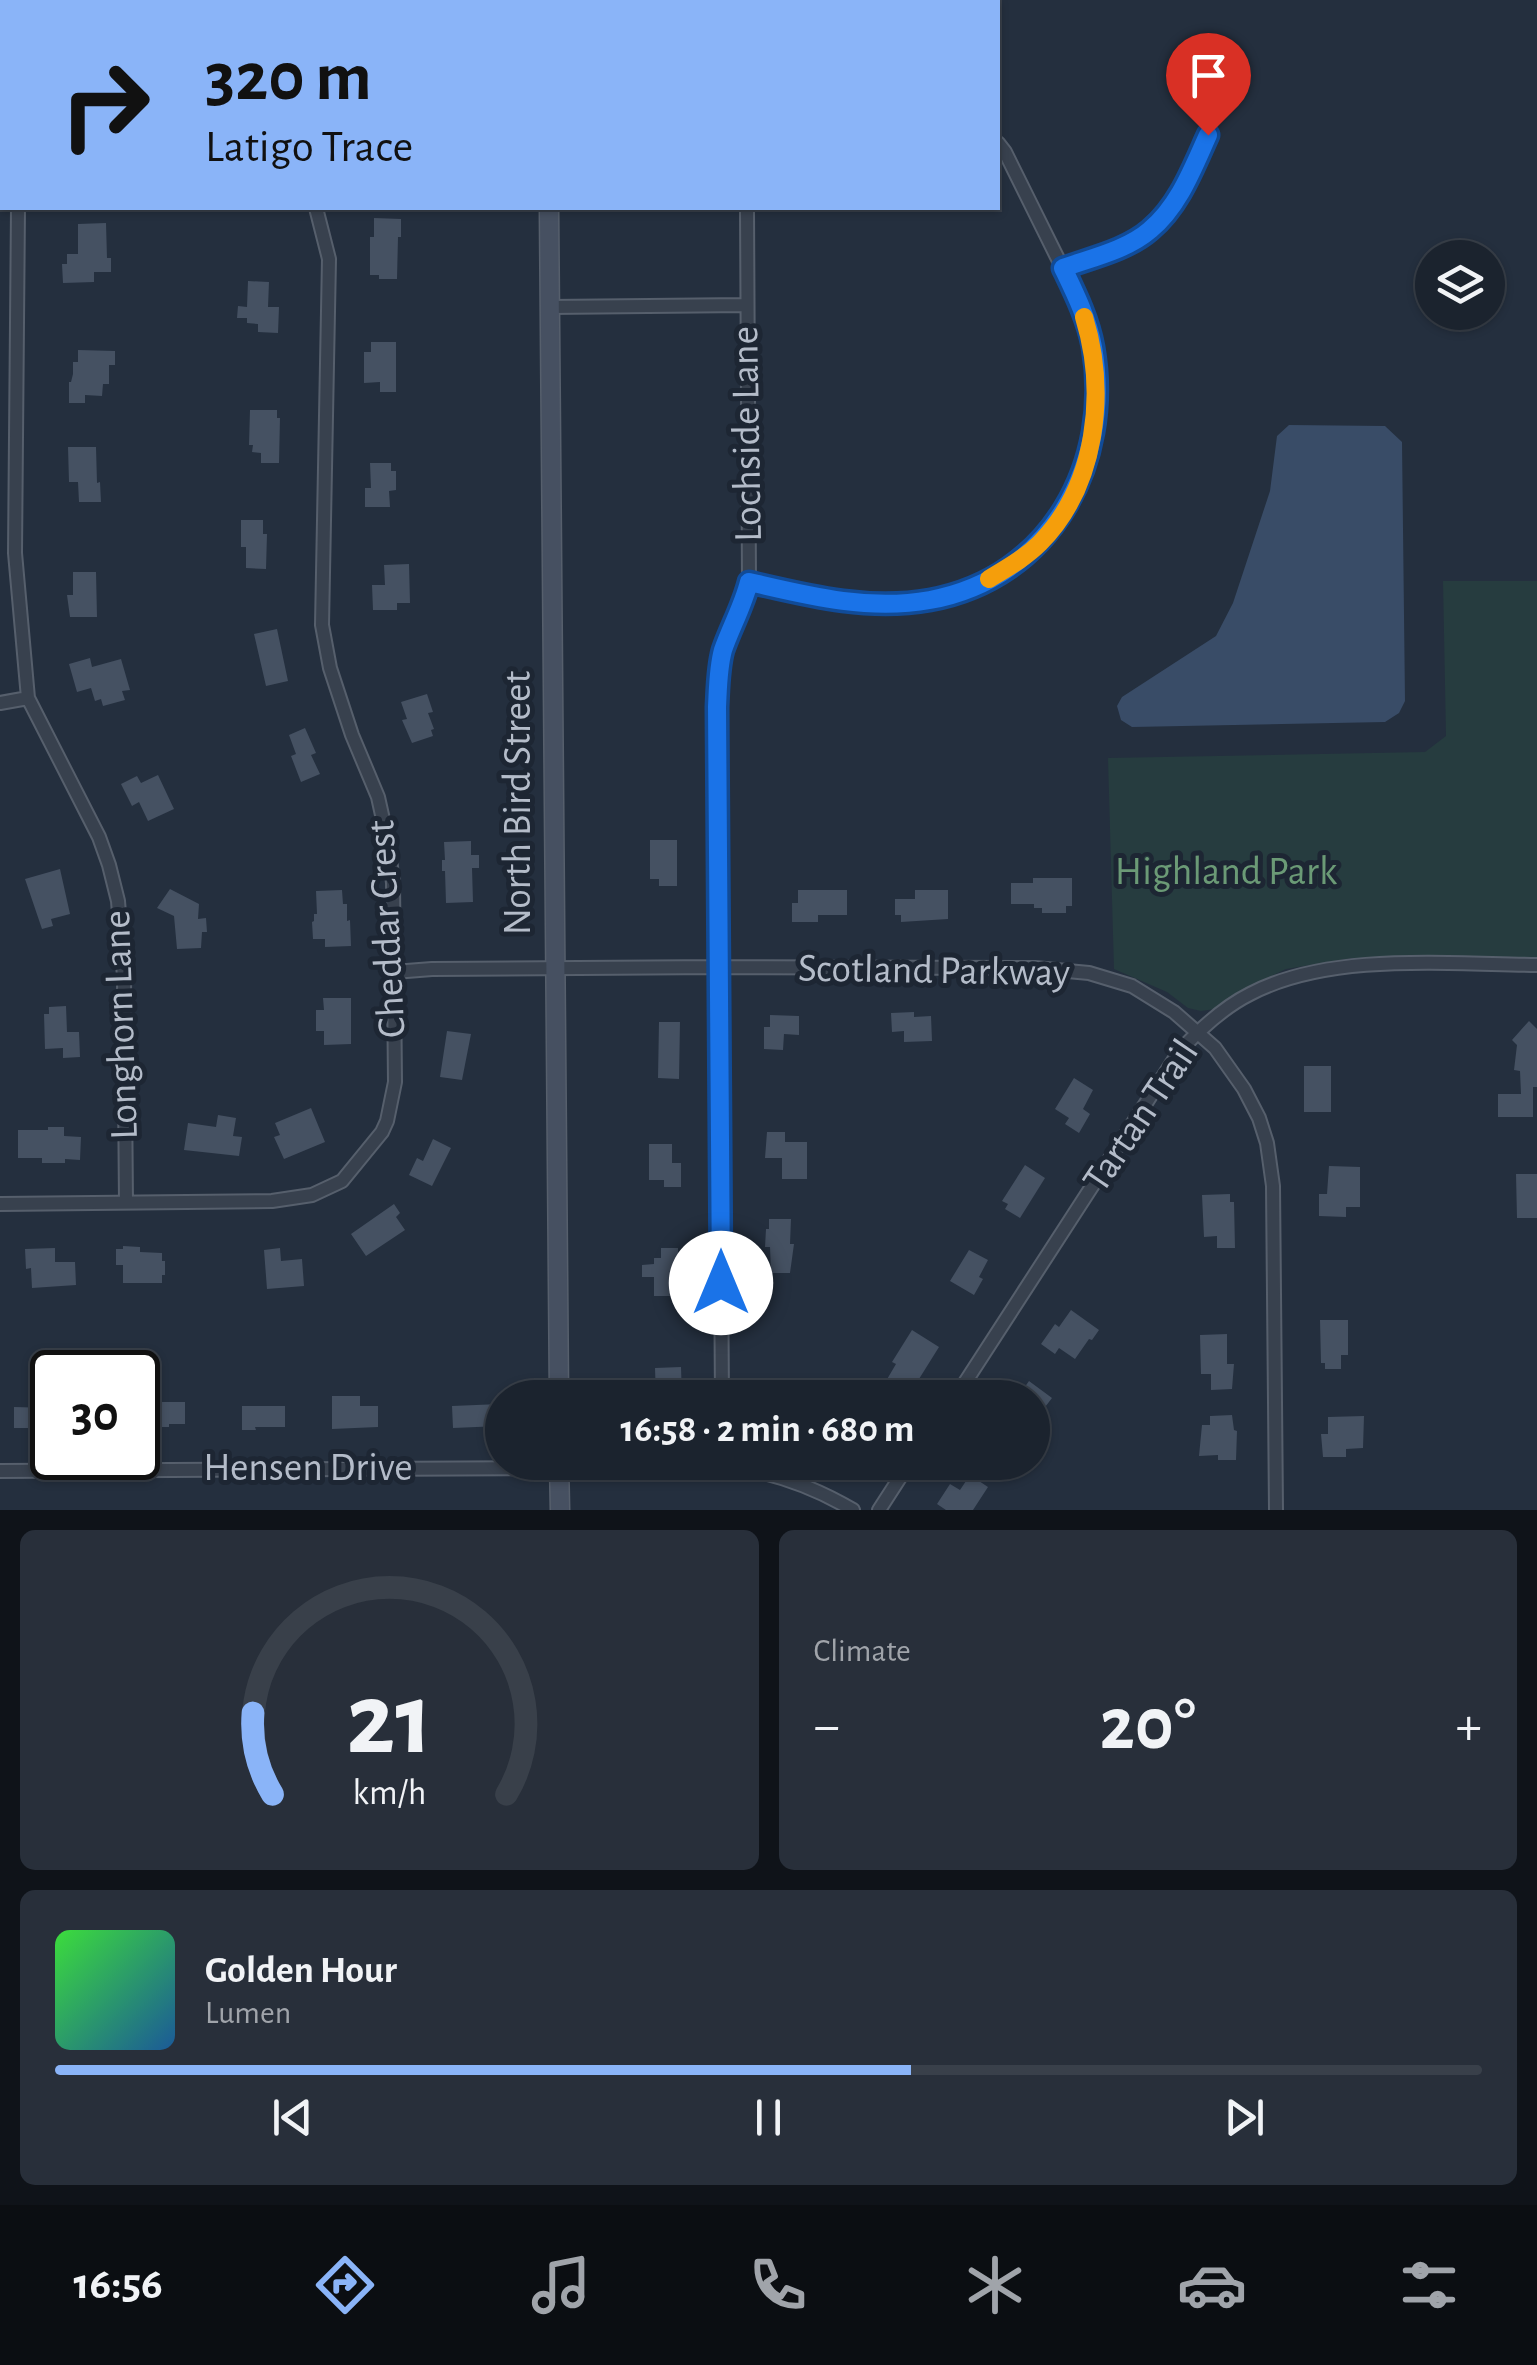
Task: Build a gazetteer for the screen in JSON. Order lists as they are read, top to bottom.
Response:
{
  "streets": {
    "street": [
      "Lochside Lane",
      "North Bird Street",
      "Cheddar Crest",
      "Scotland Parkway",
      "Longhorn Lane",
      "Tartan Trail",
      "Hensen Drive"
    ]
  },
  "crossings": [
    ["Lochside Lane", "Scotland Parkway"],
    ["North Bird Street", "Scotland Parkway"],
    ["Cheddar Crest", "Scotland Parkway"],
    ["Cheddar Crest", "Longhorn Lane"],
    ["Scotland Parkway", "Tartan Trail"]
  ],
  "parks": ["Highland Park"],
  "page": {
    "turn": ["320 m", "Latigo Trace"],
    "limit": "30",
    "trip": "16:58 · 2 min · 680 m",
    "tile": "Climate",
    "heat": ["−", "20°", "+"],
    "song": ["Golden Hour", "Lumen"],
    "tabs": "16:56",
    "gauge": ["21", "km/h"]
  }
}
